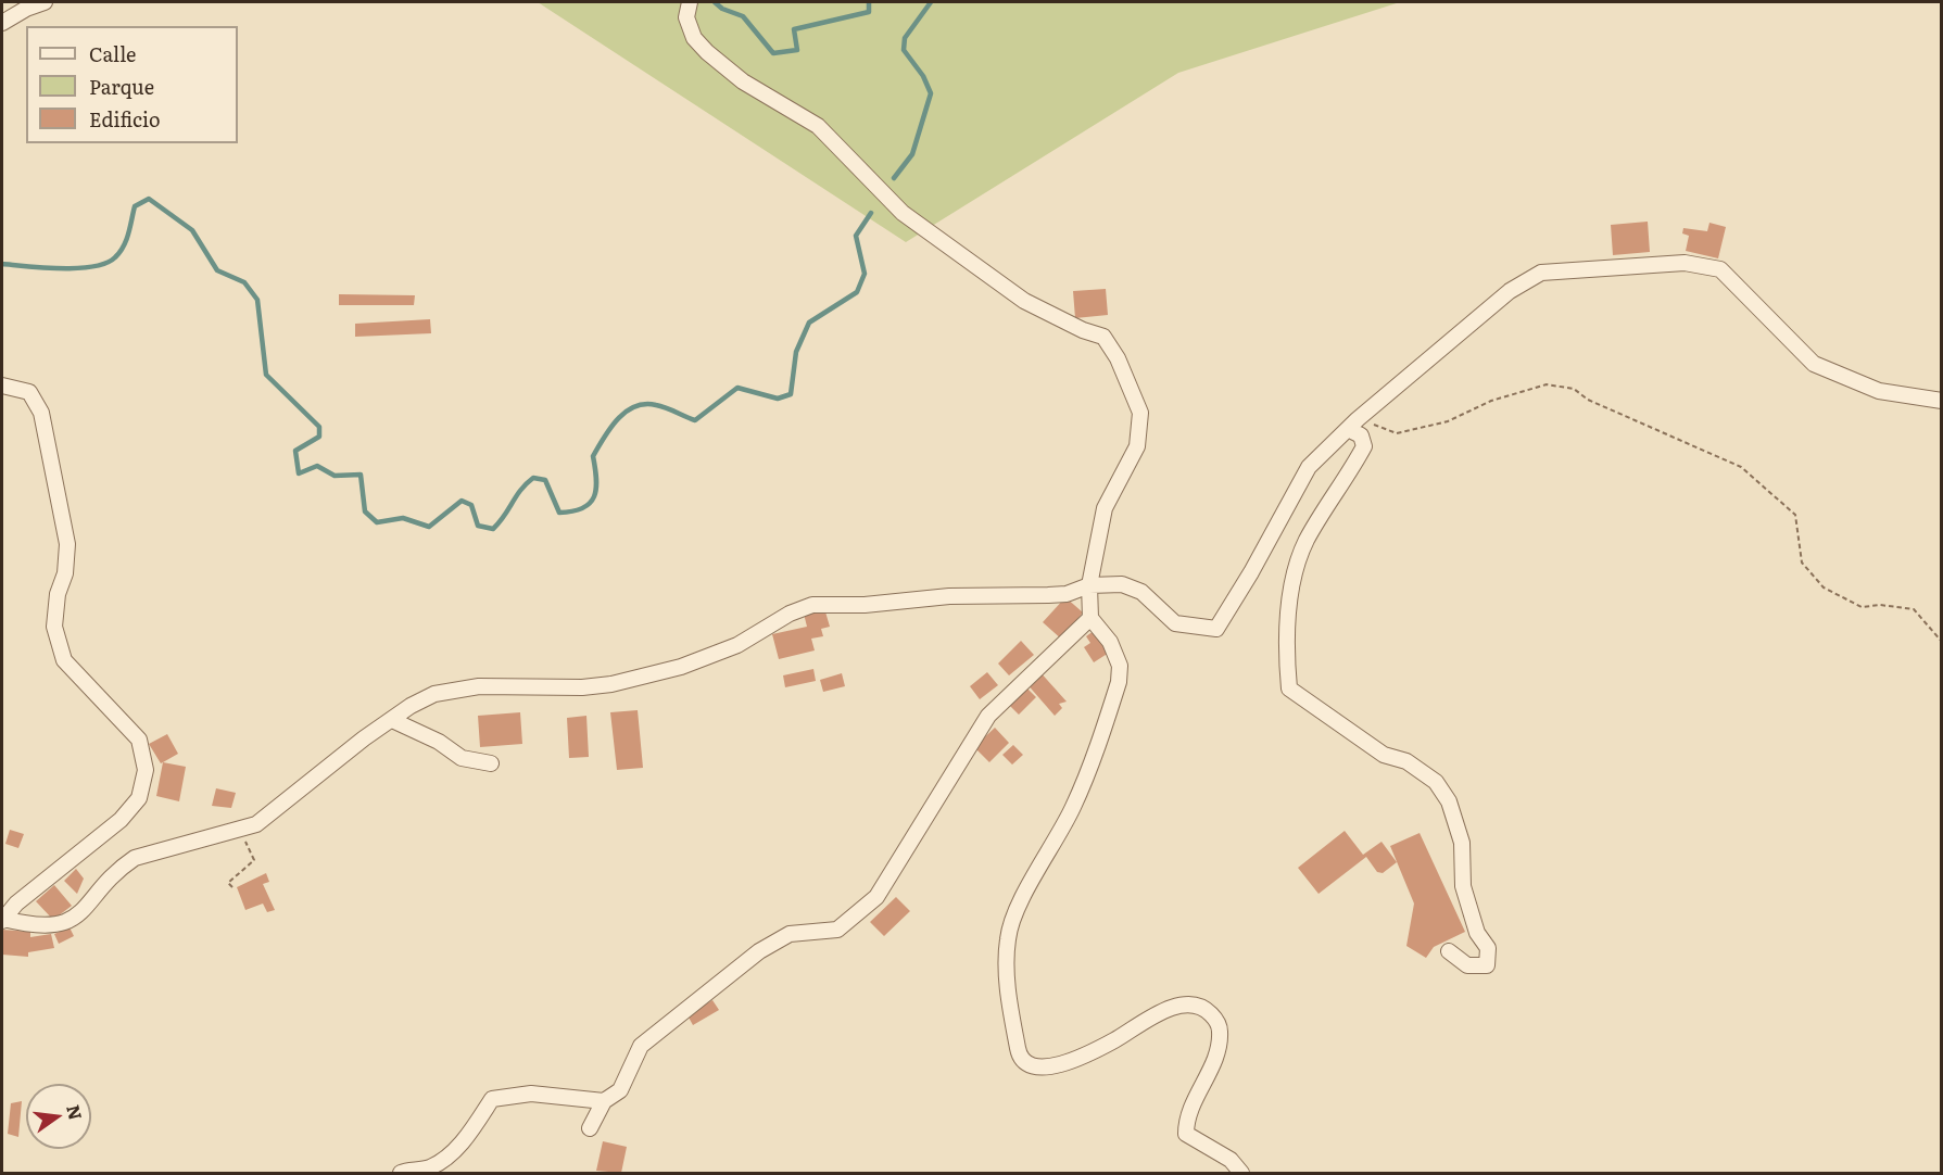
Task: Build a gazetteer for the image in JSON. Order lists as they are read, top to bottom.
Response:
{
  "legend": ["Calle", "Parque", "Edificio"],
  "north": "right"
}
